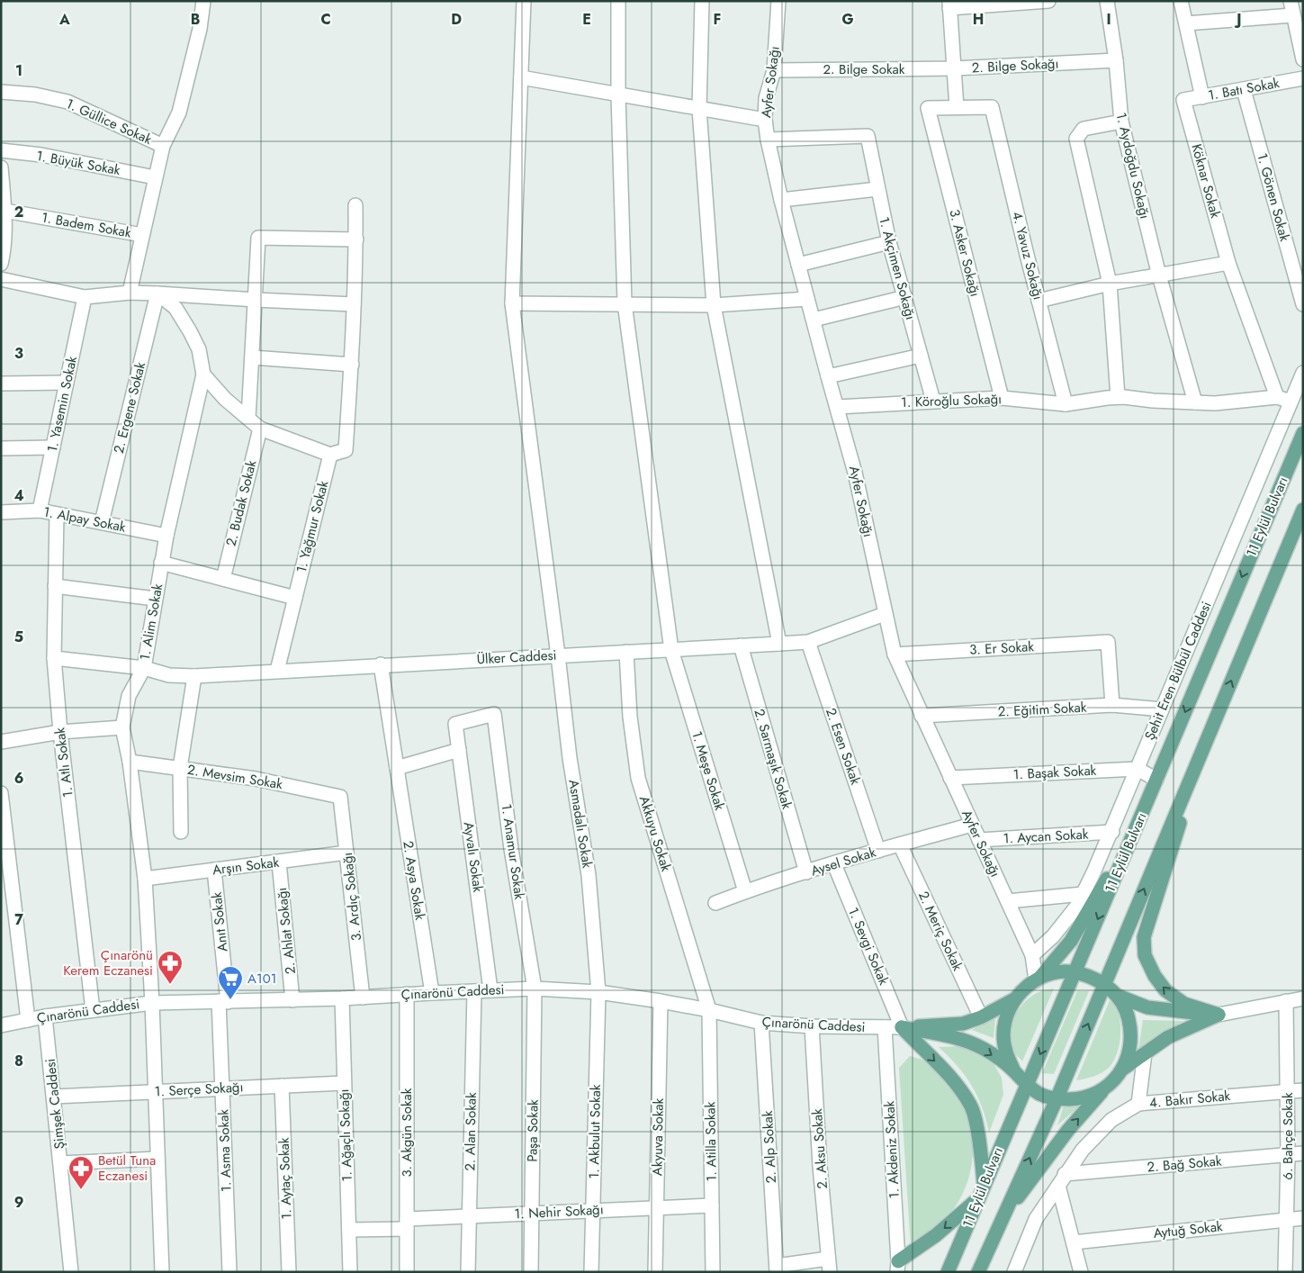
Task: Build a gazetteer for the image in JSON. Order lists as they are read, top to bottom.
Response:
{
  "streets": {
    "main road": ["11 Eylül Bulvarı"],
    "street": [
      "2. Bilge Sokağı",
      "2. Bilge Sokak",
      "Ayfer Sokağı",
      "1. Batı Sokak",
      "1. Güllice Sokak",
      "1. Büyük Sokak",
      "1. Aydoğdu Sokağı",
      "Köknar Sokak",
      "1. Gönen Sokak",
      "1. Badem Sokak",
      "3. Asker Sokağı",
      "4. Yavuz Sokağı",
      "1. Akçimen Sokağı",
      "1. Köroğlu Sokağı",
      "1. Yasemin Sokak",
      "2. Ergene Sokak",
      "2. Budak Sokak",
      "1. Alpay Sokak",
      "1. Yağmur Sokak",
      "1. Alim Sokak",
      "3. Er Sokak",
      "Ülker Caddesi",
      "Şehit Eren Bülbül Caddesi",
      "2. Eğitim Sokak",
      "2. Esen Sokak",
      "2. Sarmaşık Sokak",
      "1. Atlı Sokak",
      "1. Meşe Sokak",
      "1. Başak Sokak",
      "2. Mevsim Sokak",
      "Asmadalı Sokak",
      "Akkuyu Sokak",
      "1. Aycan Sokak",
      "1. Anamur Sokak",
      "Ayvalı Sokak",
      "Aysel Sokak",
      "Arşın Sokak",
      "2. Asya Sokak",
      "3. Ardıç Sokağı",
      "Anıt Sokak",
      "2. Ahlat Sokağı",
      "2. Meriç Sokak",
      "1. Sevgi Sokak",
      "Çınarönü Caddesi",
      "1. Serçe Sokağı",
      "4. Bakır Sokak",
      "Şimşek Caddesi",
      "Paşa Sokak",
      "2. Alan Sokak",
      "1. Akbulut Sokak",
      "3. Akgün Sokak",
      "1. Ağaçlı Sokağı",
      "6. Bahçe Sokak",
      "Akyuva Sokak",
      "1. Atilla Sokak",
      "2. Alp Sokak",
      "2. Aksu Sokak",
      "1. Akdeniz Sokak",
      "1. Asma Sokak",
      "2. Bağ Sokak",
      "1. Aytaç Sokak",
      "1. Nehir Sokağı",
      "Aytuğ Sokak"
    ]
  },
  "crossings": [
    ["2. Bilge Sokağı", "2. Bilge Sokak"],
    ["2. Bilge Sokağı", "1. Aydoğdu Sokağı"],
    ["2. Bilge Sokağı", "3. Asker Sokağı"],
    ["2. Bilge Sokağı", "4. Yavuz Sokağı"],
    ["2. Bilge Sokak", "Ayfer Sokağı"],
    ["Ayfer Sokağı", "1. Akçimen Sokağı"],
    ["Ayfer Sokağı", "1. Köroğlu Sokağı"],
    ["Ayfer Sokağı", "3. Er Sokak"],
    ["Ayfer Sokağı", "Ülker Caddesi"],
    ["Ayfer Sokağı", "Şehit Eren Bülbül Caddesi"],
    ["Ayfer Sokağı", "2. Eğitim Sokak"],
    ["Ayfer Sokağı", "1. Başak Sokak"],
    ["Ayfer Sokağı", "1. Aycan Sokak"],
    ["Ayfer Sokağı", "Aysel Sokak"],
    ["1. Batı Sokak", "Köknar Sokak"],
    ["1. Batı Sokak", "1. Gönen Sokak"],
    ["1. Aydoğdu Sokağı", "1. Köroğlu Sokağı"],
    ["Köknar Sokak", "1. Köroğlu Sokağı"],
    ["3. Asker Sokağı", "4. Yavuz Sokağı"],
    ["3. Asker Sokağı", "1. Köroğlu Sokağı"],
    ["4. Yavuz Sokağı", "1. Köroğlu Sokağı"],
    ["1. Akçimen Sokağı", "1. Köroğlu Sokağı"],
    ["1. Yasemin Sokak", "1. Alpay Sokak"],
    ["2. Ergene Sokak", "1. Alpay Sokak"],
    ["1. Alpay Sokak", "1. Alim Sokak"],
    ["1. Alpay Sokak", "1. Atlı Sokak"],
    ["1. Yağmur Sokak", "Ülker Caddesi"],
    ["1. Alim Sokak", "Ülker Caddesi"],
    ["1. Alim Sokak", "2. Mevsim Sokak"],
    ["1. Alim Sokak", "Arşın Sokak"],
    ["1. Alim Sokak", "Çınarönü Caddesi"],
    ["1. Alim Sokak", "1. Serçe Sokağı"],
    ["3. Er Sokak", "2. Eğitim Sokak"],
    ["Ülker Caddesi", "2. Esen Sokak"],
    ["Ülker Caddesi", "2. Sarmaşık Sokak"],
    ["Ülker Caddesi", "1. Atlı Sokak"],
    ["Ülker Caddesi", "1. Meşe Sokak"],
    ["Ülker Caddesi", "Asmadalı Sokak"],
    ["Ülker Caddesi", "Akkuyu Sokak"],
    ["Ülker Caddesi", "2. Asya Sokak"],
    ["Şehit Eren Bülbül Caddesi", "2. Eğitim Sokak"],
    ["Şehit Eren Bülbül Caddesi", "1. Başak Sokak"],
    ["Şehit Eren Bülbül Caddesi", "1. Aycan Sokak"],
    ["2. Esen Sokak", "Aysel Sokak"],
    ["2. Sarmaşık Sokak", "Aysel Sokak"],
    ["1. Atlı Sokak", "Çınarönü Caddesi"],
    ["1. Meşe Sokak", "Aysel Sokak"],
    ["2. Mevsim Sokak", "3. Ardıç Sokağı"],
    ["Asmadalı Sokak", "Çınarönü Caddesi"],
    ["Asmadalı Sokak", "1. Akbulut Sokak"],
    ["Akkuyu Sokak", "Çınarönü Caddesi"],
    ["Akkuyu Sokak", "1. Atilla Sokak"],
    ["1. Anamur Sokak", "Ayvalı Sokak"],
    ["1. Anamur Sokak", "Çınarönü Caddesi"],
    ["1. Anamur Sokak", "Paşa Sokak"],
    ["Ayvalı Sokak", "Çınarönü Caddesi"],
    ["Aysel Sokak", "2. Meriç Sokak"],
    ["Aysel Sokak", "1. Sevgi Sokak"],
    ["Arşın Sokak", "3. Ardıç Sokağı"],
    ["Arşın Sokak", "Anıt Sokak"],
    ["Arşın Sokak", "2. Ahlat Sokağı"],
    ["2. Asya Sokak", "Çınarönü Caddesi"],
    ["3. Ardıç Sokağı", "Çınarönü Caddesi"],
    ["Anıt Sokak", "Çınarönü Caddesi"],
    ["Anıt Sokak", "1. Asma Sokak"],
    ["2. Ahlat Sokağı", "Çınarönü Caddesi"],
    ["1. Sevgi Sokak", "Çınarönü Caddesi"],
    ["Çınarönü Caddesi", "Şimşek Caddesi"],
    ["Çınarönü Caddesi", "Paşa Sokak"],
    ["Çınarönü Caddesi", "2. Alan Sokak"],
    ["Çınarönü Caddesi", "1. Akbulut Sokak"],
    ["Çınarönü Caddesi", "3. Akgün Sokak"],
    ["Çınarönü Caddesi", "1. Ağaçlı Sokağı"],
    ["Çınarönü Caddesi", "Akyuva Sokak"],
    ["Çınarönü Caddesi", "1. Atilla Sokak"],
    ["Çınarönü Caddesi", "2. Alp Sokak"],
    ["Çınarönü Caddesi", "2. Aksu Sokak"],
    ["Çınarönü Caddesi", "1. Akdeniz Sokak"],
    ["Çınarönü Caddesi", "1. Asma Sokak"],
    ["1. Serçe Sokağı", "Şimşek Caddesi"],
    ["1. Serçe Sokağı", "1. Ağaçlı Sokağı"],
    ["1. Serçe Sokağı", "1. Asma Sokak"],
    ["1. Serçe Sokağı", "1. Aytaç Sokak"],
    ["4. Bakır Sokak", "6. Bahçe Sokak"],
    ["4. Bakır Sokak", "2. Bağ Sokak"],
    ["Paşa Sokak", "1. Nehir Sokağı"],
    ["2. Alan Sokak", "1. Nehir Sokağı"],
    ["1. Akbulut Sokak", "1. Nehir Sokağı"],
    ["3. Akgün Sokak", "1. Nehir Sokağı"],
    ["1. Ağaçlı Sokağı", "1. Nehir Sokağı"],
    ["6. Bahçe Sokak", "2. Bağ Sokak"],
    ["6. Bahçe Sokak", "Aytuğ Sokak"],
    ["Akyuva Sokak", "1. Nehir Sokağı"],
    ["1. Atilla Sokak", "1. Nehir Sokağı"]
  ],
  "places": {
    "pharmacy": ["Çınarönü Kerem Eczanesi", "Betül Tuna Eczanesi"],
    "supermarket": ["A101"]
  },
  "grid": {
    "columns": [
      "A",
      "B",
      "C",
      "D",
      "E",
      "F",
      "G",
      "H",
      "I",
      "J"
    ],
    "rows": [
      "1",
      "2",
      "3",
      "4",
      "5",
      "6",
      "7",
      "8",
      "9"
    ]
  }
}
